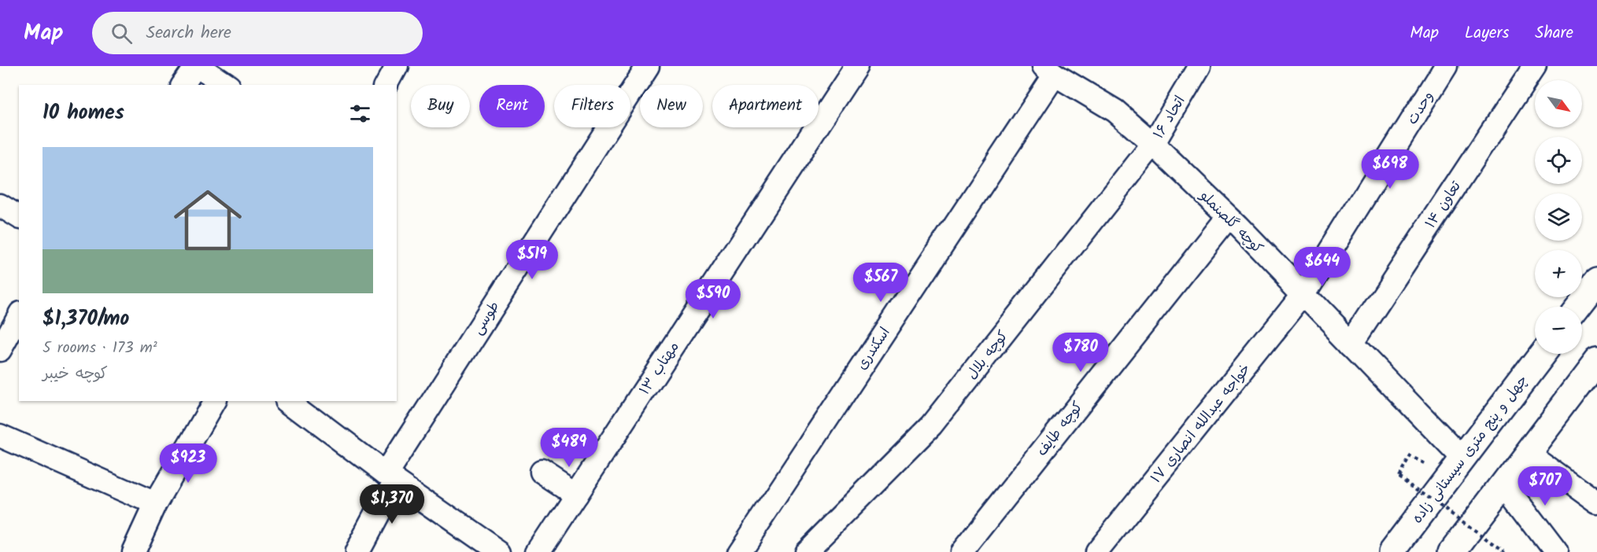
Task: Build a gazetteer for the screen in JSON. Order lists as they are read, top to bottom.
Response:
{
  "streets": {
    "highway": ["چهل و پنج متری سیستانی زاده"],
    "street": [
      "وحدت",
      "اتحاد ۱۶",
      "تعاون ۱۴",
      "کوچه گلصنملو",
      "طوسی",
      "اسکندری",
      "کوچه بلال",
      "مهتاب ۱۳",
      "خواجه عبدالله انصاری ۱۷",
      "کوچه طایف"
    ]
  },
  "crossings": [
    ["وحدت", "کوچه گلصنملو"],
    ["وحدت", "خواجه عبدالله انصاری ۱۷"],
    ["اتحاد ۱۶", "کوچه گلصنملو"],
    ["اتحاد ۱۶", "کوچه بلال"],
    ["تعاون ۱۴", "کوچه گلصنملو"],
    ["کوچه گلصنملو", "اسکندری"],
    ["کوچه گلصنملو", "کوچه بلال"],
    ["کوچه گلصنملو", "خواجه عبدالله انصاری ۱۷"],
    ["کوچه گلصنملو", "کوچه طایف"],
    ["کوچه گلصنملو", "چهل و پنج متری سیستانی زاده"]
  ],
  "north": "bottom right",
  "page": {
    "header": "Map",
    "search": "Search here",
    "nav": ["Map", "Layers", "Share"],
    "map_buttons": ["+", "−"],
    "chip": [
      "Buy",
      "Rent",
      "Filters",
      "New",
      "Apartment"
    ],
    "heading": "10 homes",
    "list": [
      {
        "name": "$1,370/mo",
        "note": "5 rooms · 173 m² · کوچه خیبر"
      }
    ],
    "price": [
      "$698",
      "$519",
      "$644",
      "$567",
      "$590",
      "$780",
      "$489",
      "$923",
      "$707",
      "$1,370"
    ]
  }
}
